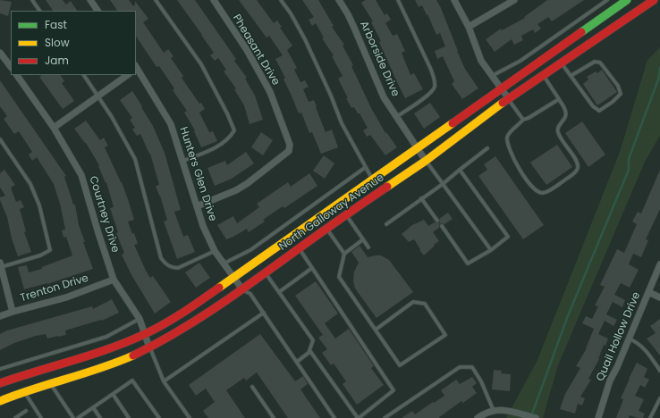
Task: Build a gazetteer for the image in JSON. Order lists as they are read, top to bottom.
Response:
{
  "streets": {
    "main road": ["North Galloway Avenue"],
    "street": [
      "Pheasant Drive",
      "Arborside Drive",
      "Hunters Glen Drive",
      "Courtney Drive",
      "Trenton Drive",
      "Quail Hollow Drive"
    ]
  },
  "crossings": [
    ["Pheasant Drive", "Hunters Glen Drive"],
    ["Arborside Drive", "North Galloway Avenue"],
    ["Hunters Glen Drive", "North Galloway Avenue"],
    ["North Galloway Avenue", "Courtney Drive"],
    ["Courtney Drive", "Trenton Drive"]
  ],
  "legend": ["Fast", "Slow", "Jam"]
}
